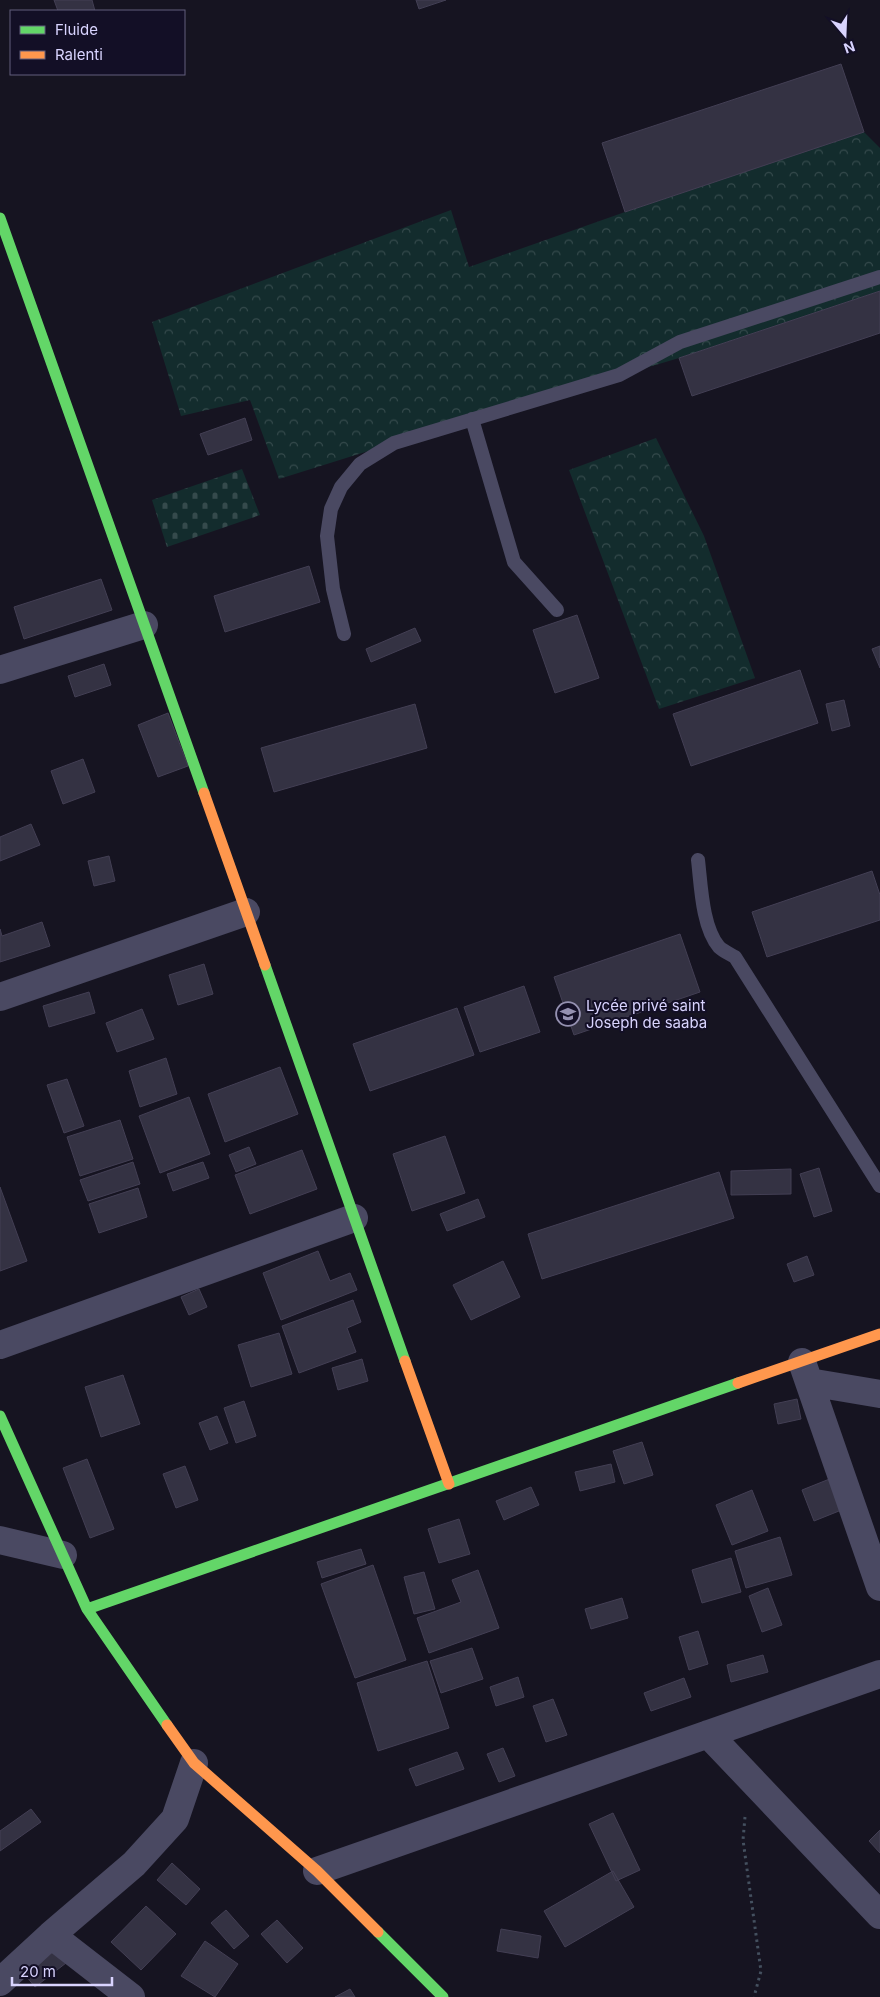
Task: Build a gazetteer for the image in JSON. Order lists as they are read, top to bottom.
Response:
{
  "places": {
    "school or university": ["Lycée privé saint Joseph de saaba"]
  },
  "legend": ["Fluide", "Ralenti"],
  "scale_bar": "20 m",
  "north": "bottom"
}
